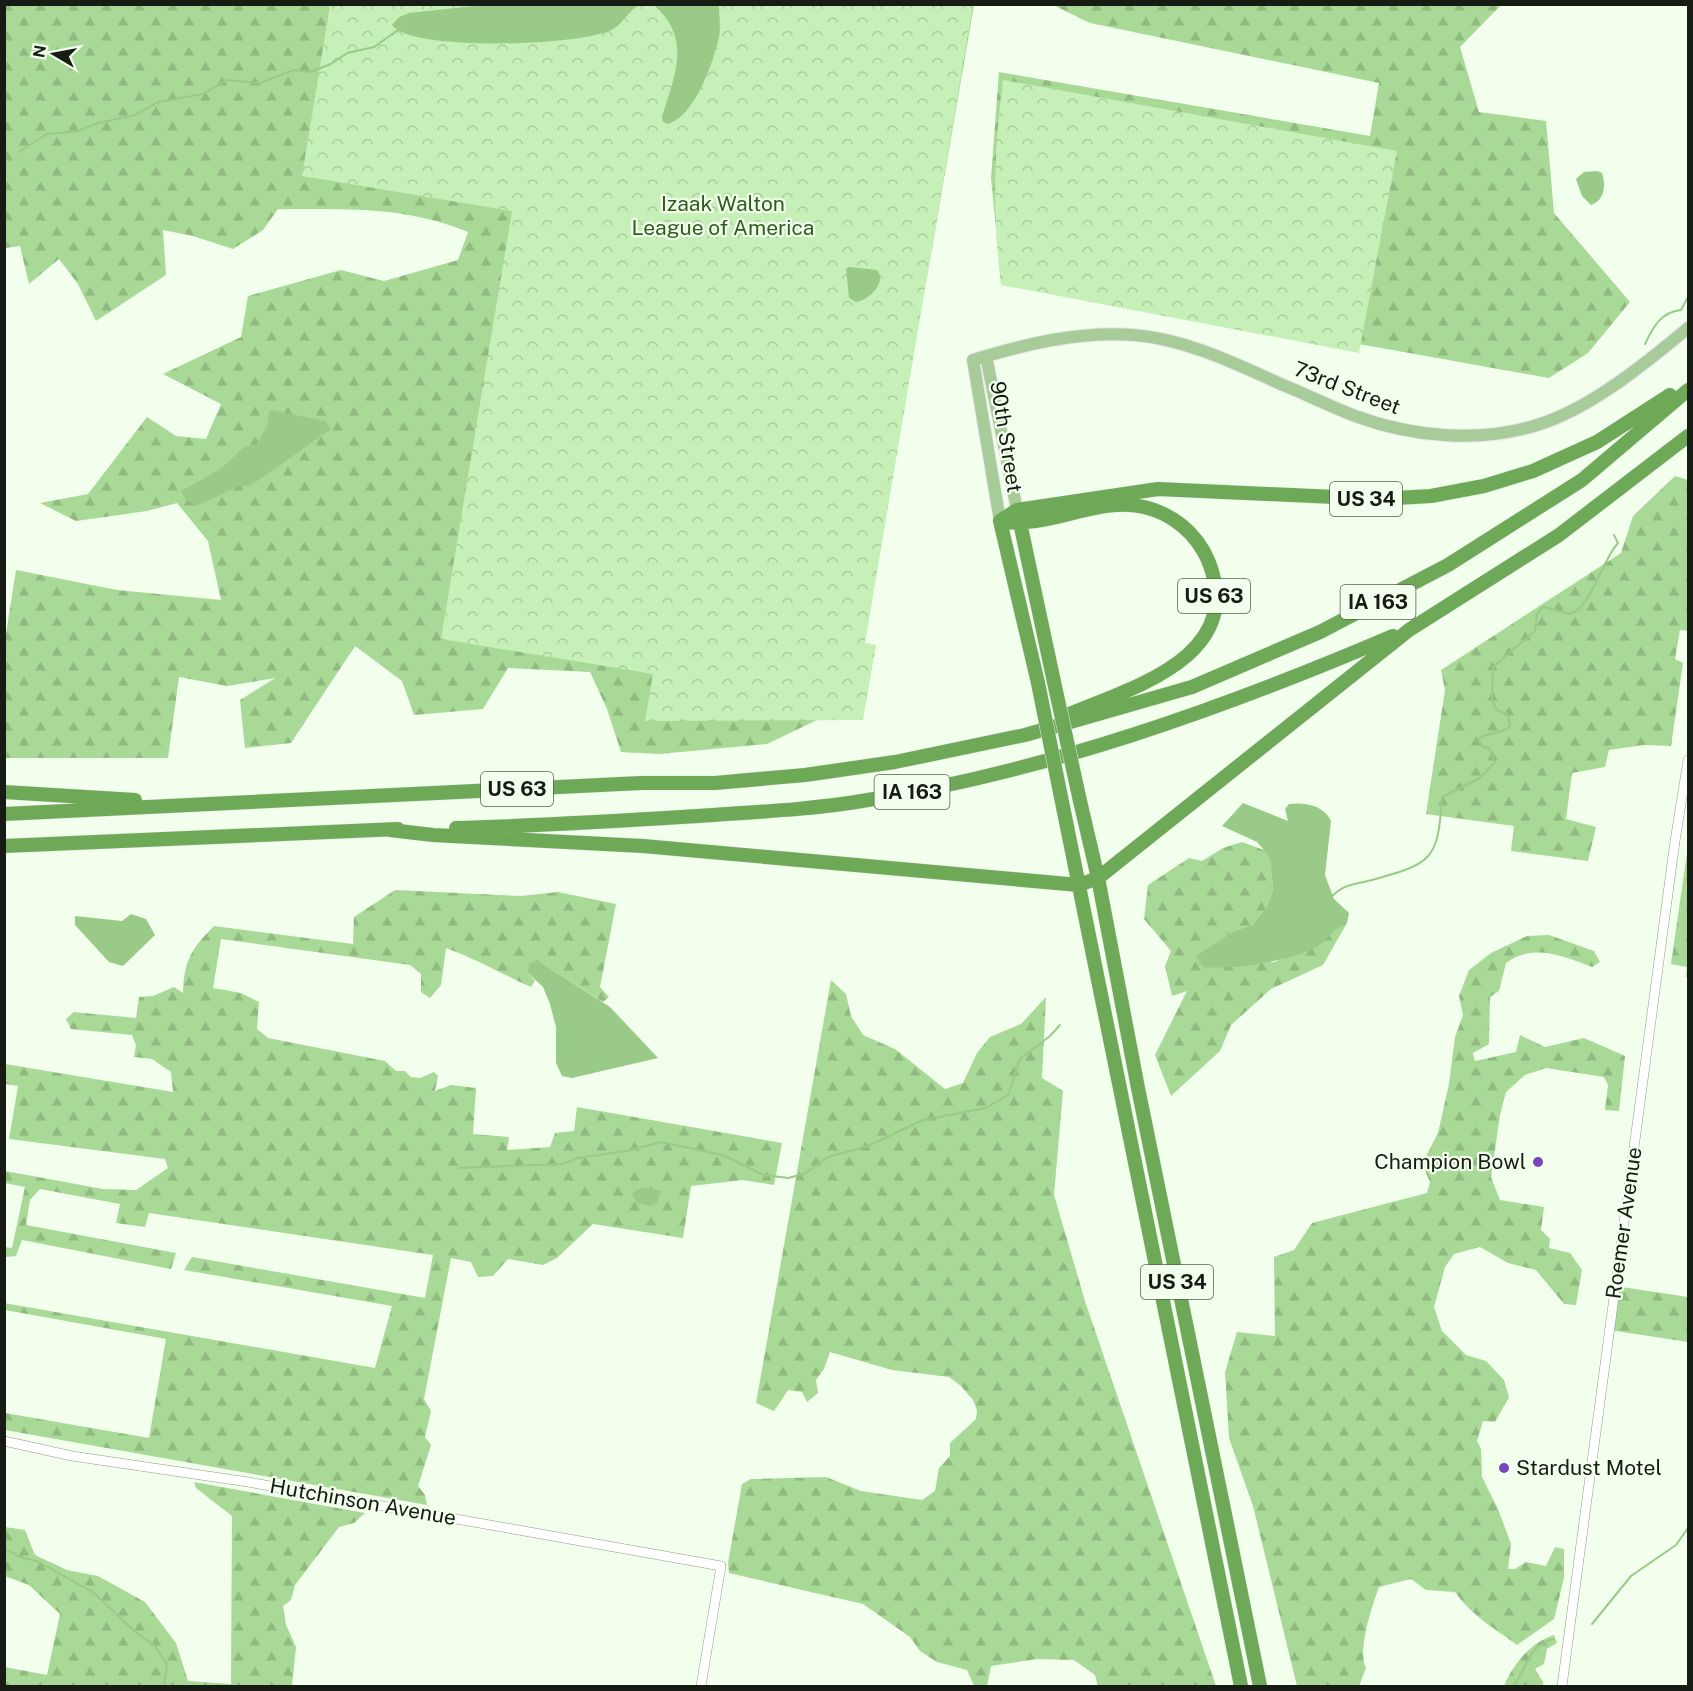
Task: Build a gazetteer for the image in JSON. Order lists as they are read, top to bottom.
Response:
{
  "streets": {
    "highway": ["US 34", "US 63", "IA 163"],
    "main road": ["73rd Street", "90th Street"],
    "street": ["Roemer Avenue", "Hutchinson Avenue"]
  },
  "crossings": [
    ["73rd Street", "90th Street"],
    ["90th Street", "US 34"],
    ["US 34", "US 63"],
    ["US 63", "IA 163"]
  ],
  "parks": ["Izaak Walton League of America"],
  "places": ["Champion Bowl", "Stardust Motel"],
  "north": "left"
}
